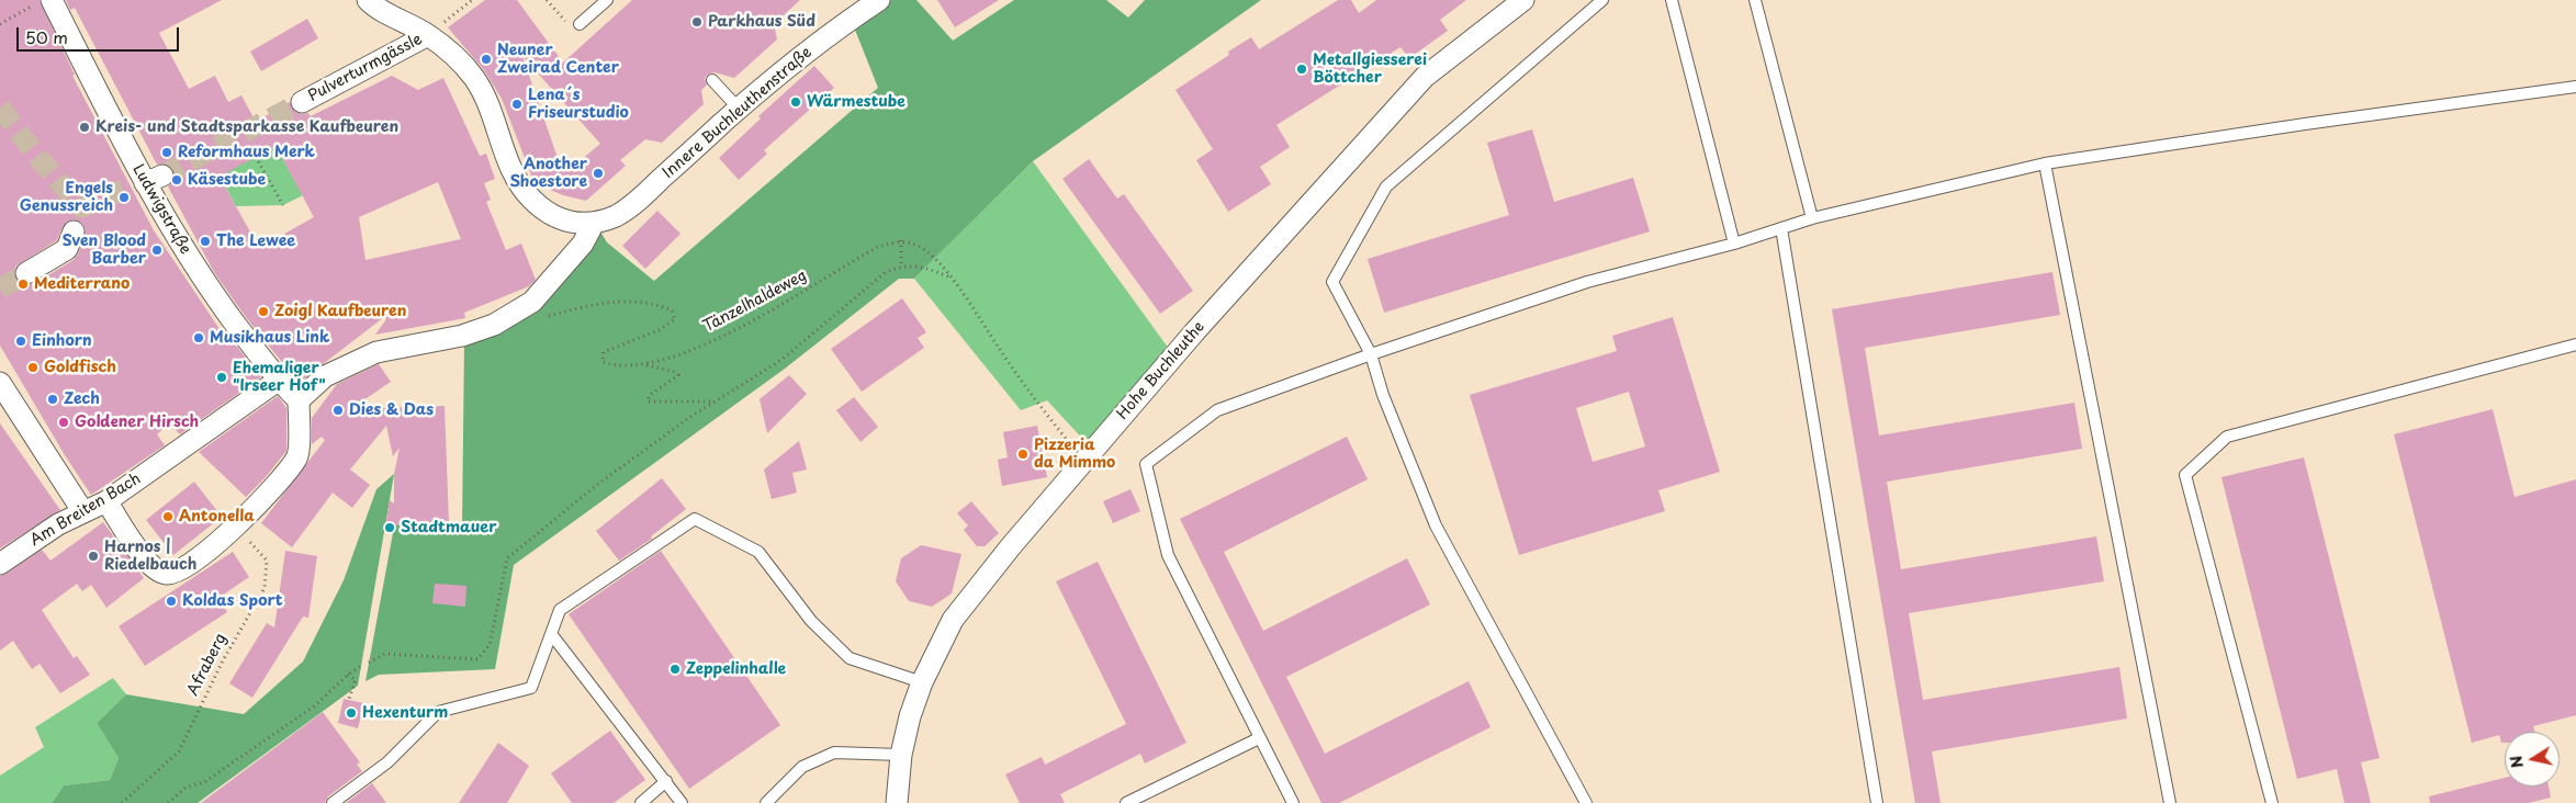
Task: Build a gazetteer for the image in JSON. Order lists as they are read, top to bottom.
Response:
{
  "streets": {
    "street": [
      "Pulverturmgässle",
      "Innere Buchleuthenstraße",
      "Ludwigstraße",
      "Hohe Buchleuthe",
      "Am Breiten Bach"
    ],
    "path": ["Tänzelhaldeweg", "Afraberg"]
  },
  "crossings": [
    ["Pulverturmgässle", "Innere Buchleuthenstraße"],
    ["Ludwigstraße", "Am Breiten Bach"]
  ],
  "places": [
    "Parkhaus Süd",
    "Neuner Zweirad Center",
    "Metallgiesserei Böttcher",
    "Wärmestube",
    "Lena´s Friseurstudio",
    "Kreis- und Stadtsparkasse Kaufbeuren",
    "Reformhaus Merk",
    "Another Shoestore",
    "Käsestube",
    "Engels Genussreich",
    "The Lewee",
    "Sven Blood Barber",
    "Mediterrano",
    "Zoigl Kaufbeuren",
    "Musikhaus Link",
    "Einhorn",
    "Goldfisch",
    "Ehemaliger \"Irseer Hof\"",
    "Zech",
    "Dies & Das",
    "Goldener Hirsch",
    "Pizzeria da Mimmo",
    "Antonella",
    "Stadtmauer",
    "Harnos | Riedelbauch",
    "Koldas Sport",
    "Zeppelinhalle",
    "Hexenturm"
  ],
  "scale_bar": "50 m",
  "north": "left"
}
